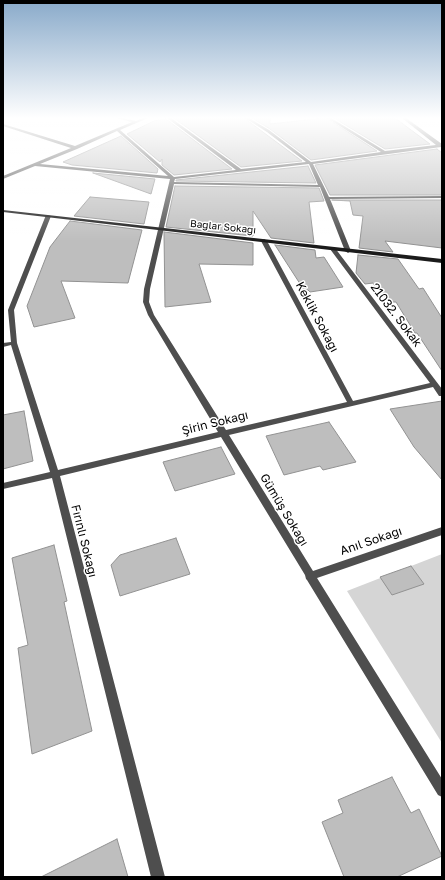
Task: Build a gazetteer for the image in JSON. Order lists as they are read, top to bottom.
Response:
{
  "streets": {
    "main road": ["Bağlar Sokağı"],
    "street": [
      "21032. Sokak",
      "Keklik Sokağı",
      "Şirin Sokağı",
      "Gümüş Sokağı",
      "Fırınlı Sokağı",
      "Anıl Sokağı"
    ]
  },
  "crossings": [
    ["Bağlar Sokağı", "21032. Sokak"],
    ["Bağlar Sokağı", "Keklik Sokağı"],
    ["Bağlar Sokağı", "Gümüş Sokağı"],
    ["Bağlar Sokağı", "Fırınlı Sokağı"],
    ["21032. Sokak", "Şirin Sokağı"],
    ["Keklik Sokağı", "Şirin Sokağı"],
    ["Şirin Sokağı", "Gümüş Sokağı"],
    ["Şirin Sokağı", "Fırınlı Sokağı"],
    ["Gümüş Sokağı", "Anıl Sokağı"]
  ]
}
